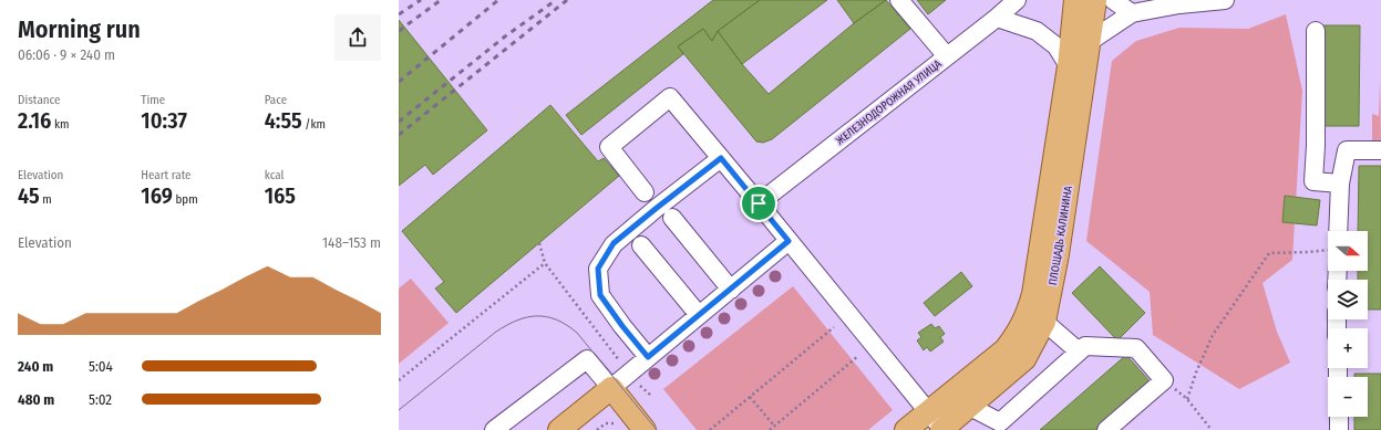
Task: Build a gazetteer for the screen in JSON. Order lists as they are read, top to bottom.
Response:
{
  "streets": {
    "main road": ["ПЛОЩАДЬ КАЛИНИНА"],
    "street": ["ЖЕЛЕЗНОДОРОЖНАЯ УЛИЦА"]
  },
  "north": "right",
  "page": {
    "heading": ["Morning run", "06:06 · 9 × 240 m"],
    "stats": [
      ["Distance", "2.16 km"],
      ["Time", "10:37"],
      ["Pace", "4:55 /km"],
      ["Elevation", "45 m"],
      ["Heart rate", "169 bpm"],
      ["kcal", "165"]
    ],
    "chart": ["Elevation", "148–153 m"],
    "map_buttons": ["+", "−"],
    "list": [
      {
        "name": "240 m",
        "note": "5:04"
      },
      {
        "name": "480 m",
        "note": "5:02"
      }
    ]
  }
}
